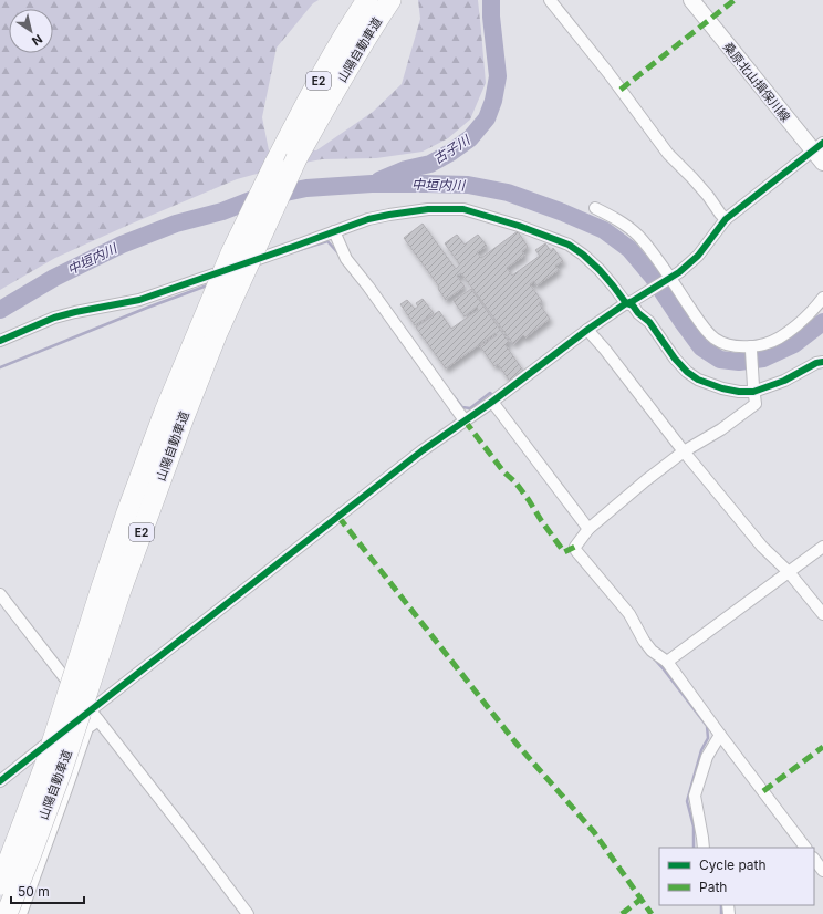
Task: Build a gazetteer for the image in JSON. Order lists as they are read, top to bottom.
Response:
{
  "streets": {
    "highway": ["山陽自動車道", "E2"],
    "main road": ["桑原北山揖保川線"]
  },
  "water": ["古子川", "中垣内川"],
  "legend": ["Cycle path", "Path"],
  "scale_bar": "50 m",
  "north": "bottom right"
}
